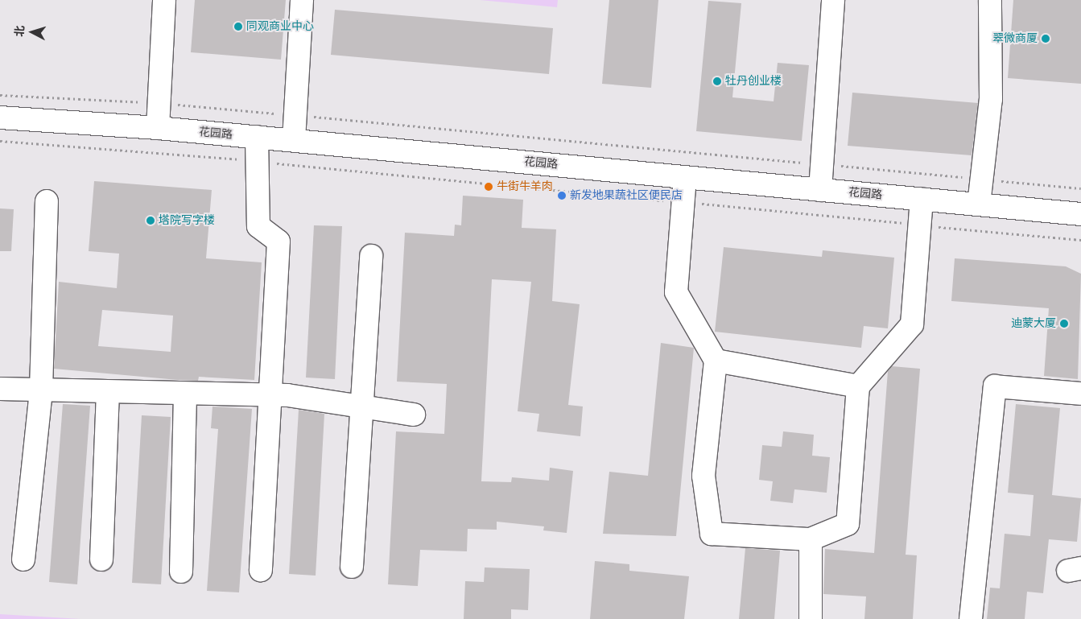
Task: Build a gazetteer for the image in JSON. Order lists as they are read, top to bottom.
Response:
{
  "streets": {
    "street": ["花园路"]
  },
  "places": [
    "同观商业中心",
    "翠微商厦",
    "牡丹创业楼",
    "牛街牛羊肉",
    "新发地果蔬社区便民店",
    "塔院写字楼",
    "迪蒙大厦"
  ],
  "north": "left"
}
